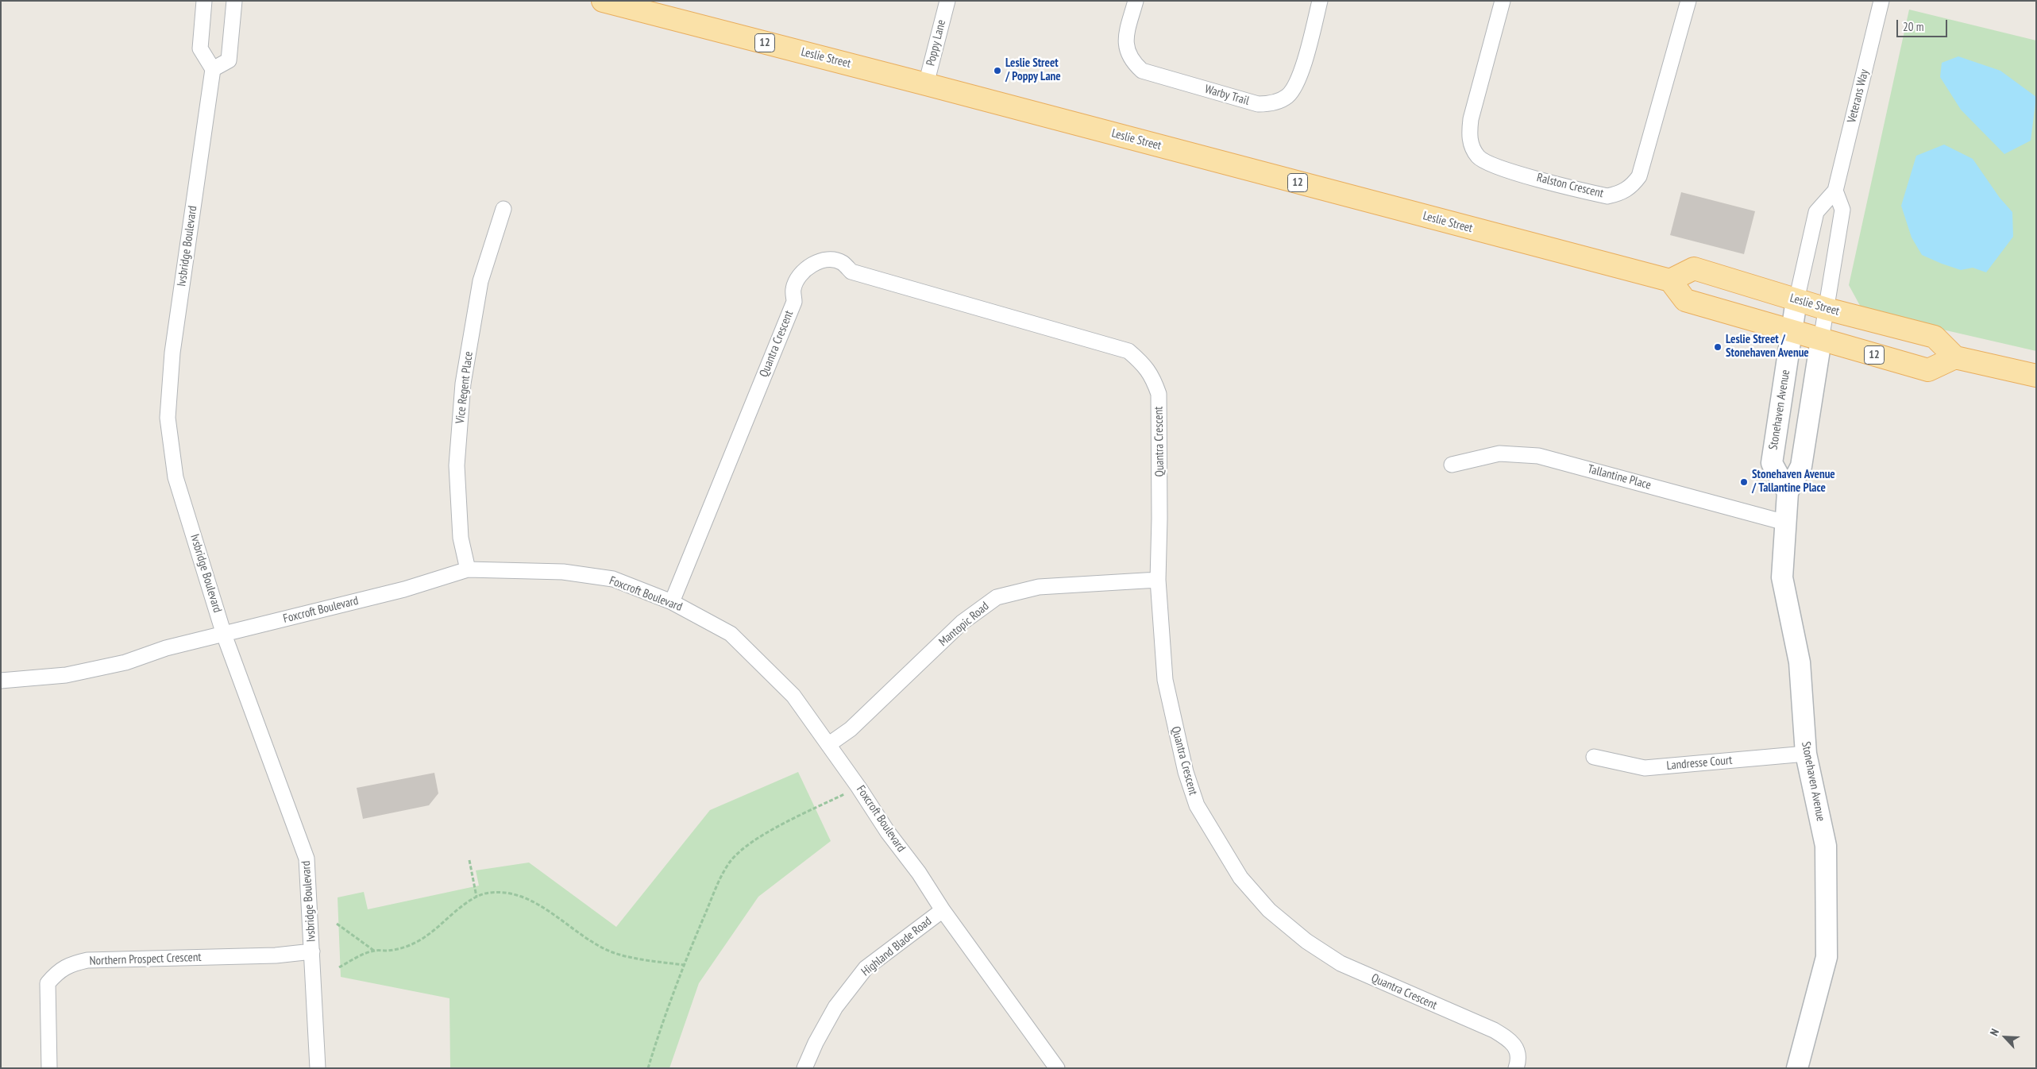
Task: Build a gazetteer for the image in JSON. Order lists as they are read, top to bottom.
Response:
{
  "streets": {
    "main road": ["12", "Leslie Street"],
    "street": [
      "Poppy Lane",
      "Warby Trail",
      "Veterans Way",
      "Ralston Crescent",
      "Ivsbridge Boulevard",
      "Quantra Crescent",
      "Vice Regent Place",
      "Stonehaven Avenue",
      "Tallantine Place",
      "Foxcroft Boulevard",
      "Mantopic Road",
      "Landresse Court",
      "Highland Blade Road",
      "Northern Prospect Crescent"
    ]
  },
  "crossings": [
    ["12", "Leslie Street"],
    ["12", "Stonehaven Avenue"],
    ["Poppy Lane", "Leslie Street"],
    ["Leslie Street", "Veterans Way"],
    ["Leslie Street", "Stonehaven Avenue"],
    ["Veterans Way", "Stonehaven Avenue"],
    ["Ivsbridge Boulevard", "Foxcroft Boulevard"],
    ["Ivsbridge Boulevard", "Northern Prospect Crescent"],
    ["Quantra Crescent", "Foxcroft Boulevard"],
    ["Quantra Crescent", "Mantopic Road"],
    ["Vice Regent Place", "Foxcroft Boulevard"],
    ["Stonehaven Avenue", "Tallantine Place"],
    ["Stonehaven Avenue", "Landresse Court"],
    ["Foxcroft Boulevard", "Mantopic Road"],
    ["Foxcroft Boulevard", "Highland Blade Road"]
  ],
  "places": ["Leslie Street / Poppy Lane", "Leslie Street / Stonehaven Avenue", "Stonehaven Avenue / Tallantine Place"],
  "scale_bar": "20 m",
  "north": "top left"
}
